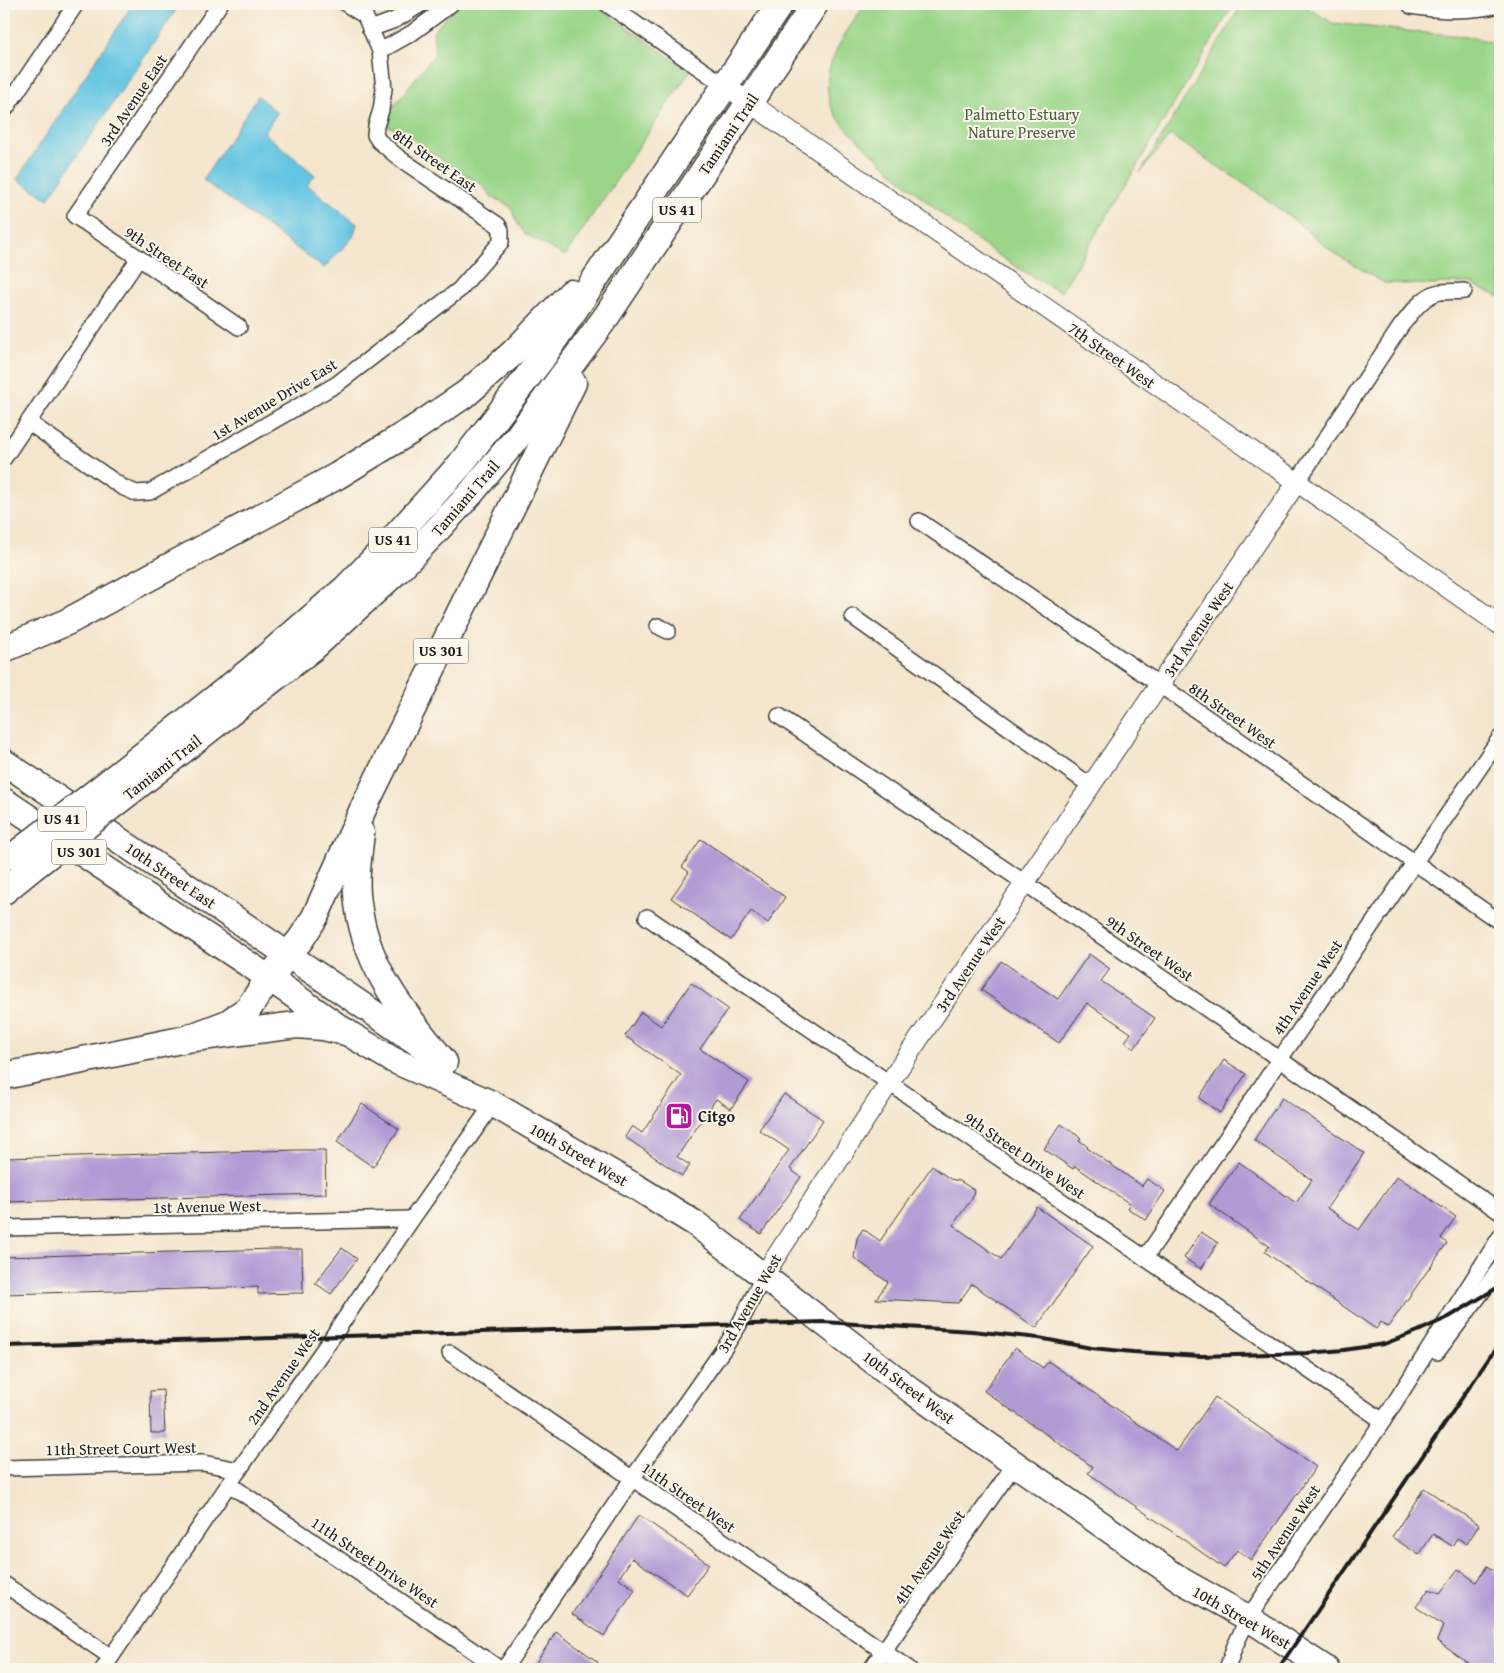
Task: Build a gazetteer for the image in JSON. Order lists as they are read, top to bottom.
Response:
{
  "streets": {
    "highway": ["Tamiami Trail", "US 41", "US 301"],
    "main road": ["10th Street East", "10th Street West"],
    "street": [
      "3rd Avenue East",
      "8th Street East",
      "9th Street East",
      "7th Street West",
      "1st Avenue Drive East",
      "3rd Avenue West",
      "8th Street West",
      "9th Street West",
      "4th Avenue West",
      "9th Street Drive West",
      "1st Avenue West",
      "2nd Avenue West",
      "11th Street Court West",
      "11th Street West",
      "5th Avenue West",
      "11th Street Drive West"
    ]
  },
  "crossings": [
    ["3rd Avenue East", "9th Street East"],
    ["Tamiami Trail", "7th Street West"],
    ["Tamiami Trail", "US 301"],
    ["8th Street East", "1st Avenue Drive East"],
    ["7th Street West", "3rd Avenue West"],
    ["3rd Avenue West", "8th Street West"],
    ["3rd Avenue West", "9th Street West"],
    ["3rd Avenue West", "10th Street West"],
    ["3rd Avenue West", "9th Street Drive West"],
    ["3rd Avenue West", "11th Street West"],
    ["3rd Avenue West", "11th Street Drive West"],
    ["US 301", "10th Street East"],
    ["US 301", "10th Street West"],
    ["8th Street West", "4th Avenue West"],
    ["10th Street East", "10th Street West"],
    ["9th Street West", "4th Avenue West"],
    ["4th Avenue West", "10th Street West"],
    ["4th Avenue West", "9th Street Drive West"],
    ["4th Avenue West", "11th Street West"],
    ["10th Street West", "2nd Avenue West"],
    ["10th Street West", "5th Avenue West"],
    ["9th Street Drive West", "5th Avenue West"],
    ["1st Avenue West", "2nd Avenue West"],
    ["2nd Avenue West", "11th Street Court West"],
    ["2nd Avenue West", "11th Street Drive West"]
  ],
  "parks": ["Palmetto Estuary Nature Preserve"],
  "places": {
    "fuel station": ["Citgo"]
  }
}
